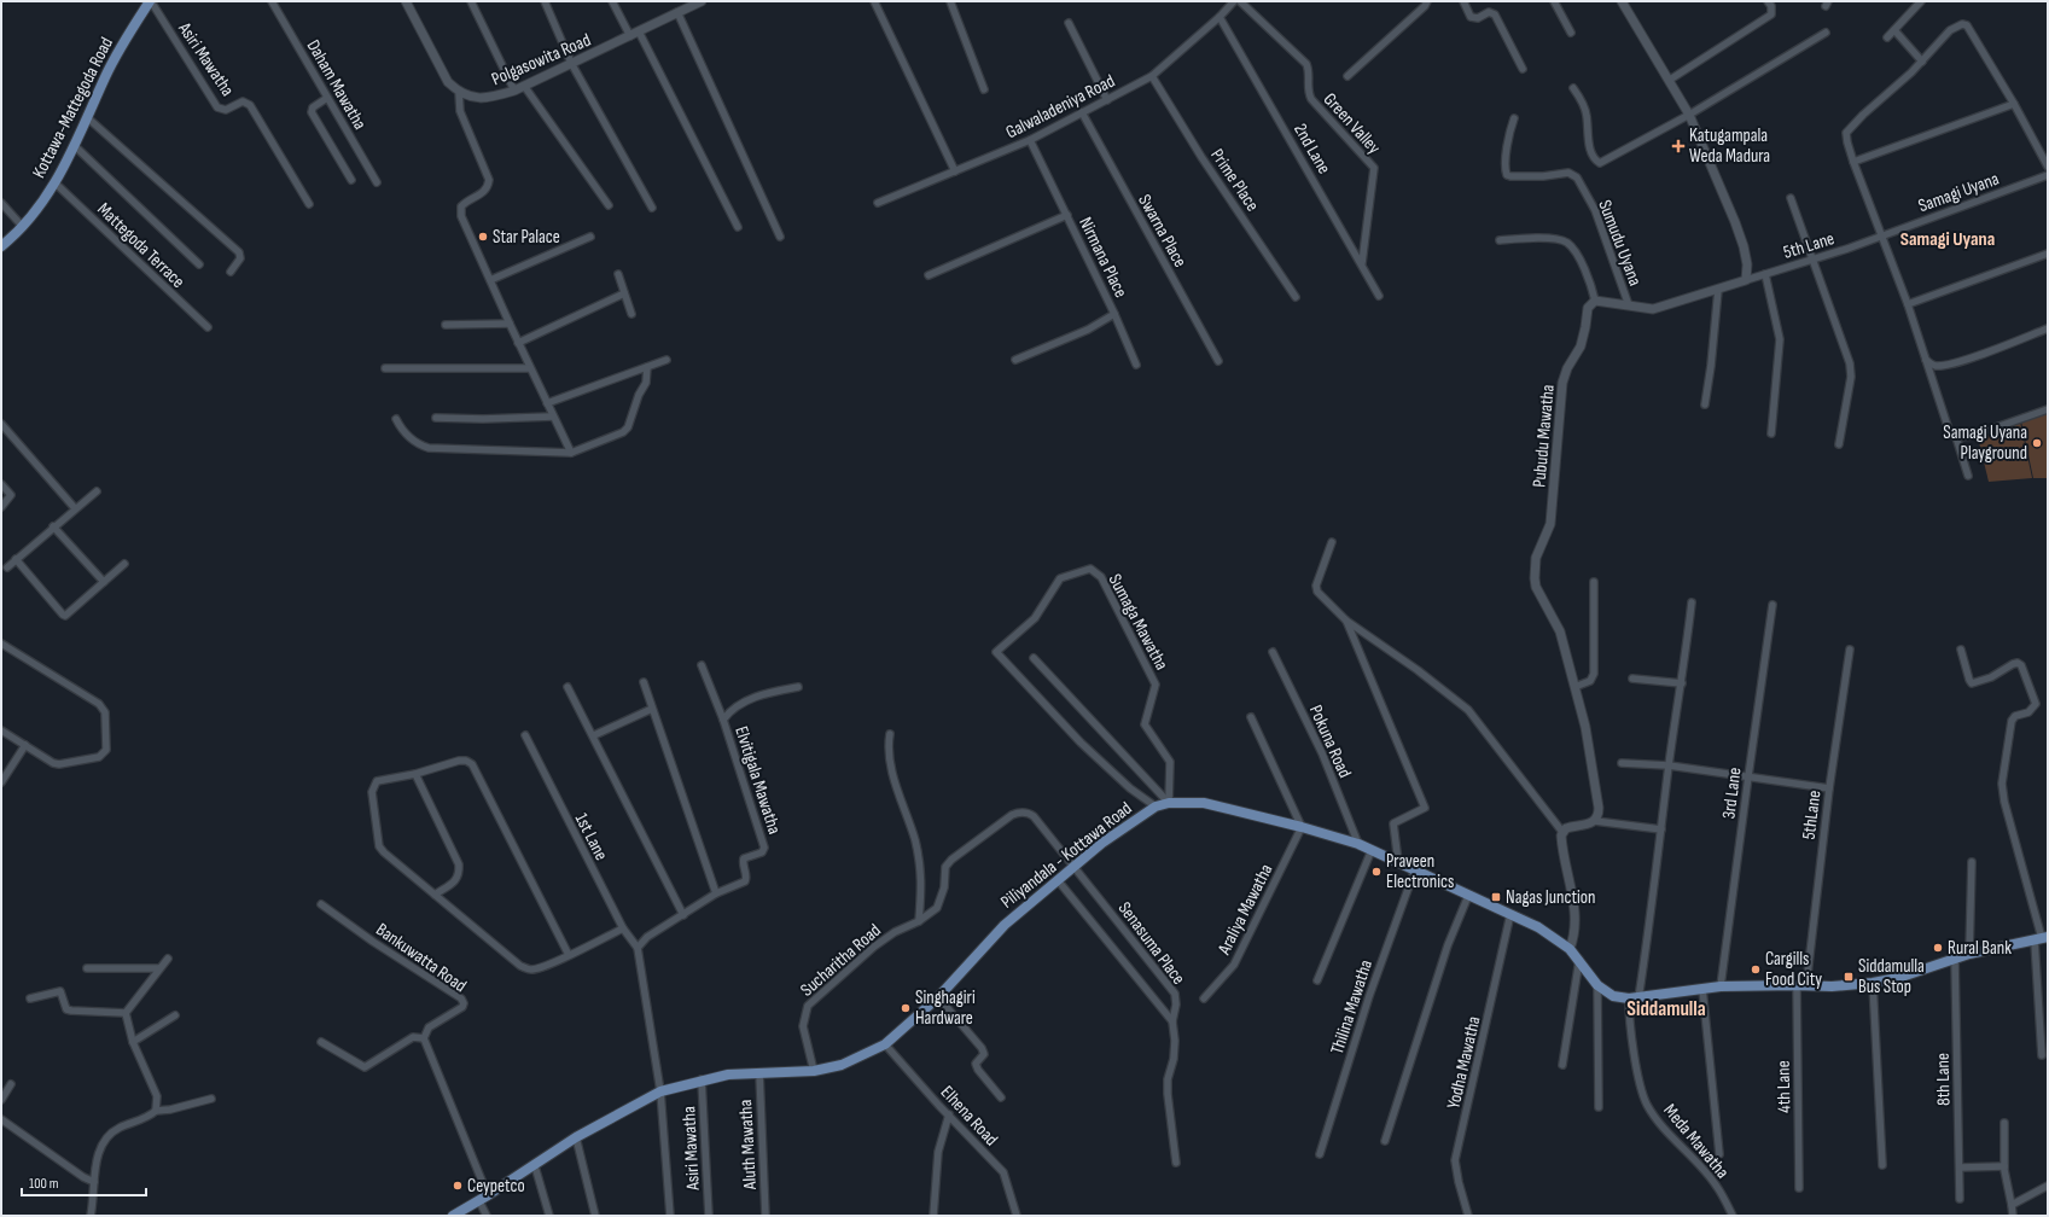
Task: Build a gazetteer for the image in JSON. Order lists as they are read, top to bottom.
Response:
{
  "streets": {
    "main road": ["Kottawa-Mattegoda Road", "Piliyandala - Kottawa Road"],
    "street": [
      "Asiri Mawatha",
      "Polgasowita Road",
      "Daham Mawatha",
      "Galwaladeniya Road",
      "Green Valley",
      "2nd Lane",
      "Prime Place",
      "Samagi Uyana",
      "Swarna Place",
      "Sumudu Uyana",
      "Mattegoda Terrace",
      "5th Lane",
      "Nirmana Place",
      "Pubudu Mawatha",
      "Sumaga Mawatha",
      "Pokuna Road",
      "Elvitigala Mawatha",
      "3rd Lane",
      "5thLane",
      "1st Lane",
      "Araliya Mawatha",
      "Senasuma Place",
      "Bankuwatta Road",
      "Sucharitha Road",
      "Thilina Mawatha",
      "Yodha Mawatha",
      "8th Lane",
      "4th Lane",
      "Elhena Road",
      "Meda Mawatha",
      "Aluth Mawatha"
    ]
  },
  "crossings": [
    ["Asiri Mawatha", "Kottawa-Mattegoda Road"],
    ["Asiri Mawatha", "Piliyandala - Kottawa Road"],
    ["Galwaladeniya Road", "2nd Lane"],
    ["Galwaladeniya Road", "Prime Place"],
    ["Galwaladeniya Road", "Swarna Place"],
    ["Galwaladeniya Road", "Nirmana Place"],
    ["Kottawa-Mattegoda Road", "Mattegoda Terrace"],
    ["Green Valley", "2nd Lane"],
    ["Samagi Uyana", "5th Lane"],
    ["Sumaga Mawatha", "Piliyandala - Kottawa Road"],
    ["Pokuna Road", "Piliyandala - Kottawa Road"],
    ["Elvitigala Mawatha", "1st Lane"],
    ["3rd Lane", "Piliyandala - Kottawa Road"],
    ["5thLane", "Piliyandala - Kottawa Road"],
    ["5thLane", "4th Lane"],
    ["Piliyandala - Kottawa Road", "Araliya Mawatha"],
    ["Piliyandala - Kottawa Road", "Senasuma Place"],
    ["Piliyandala - Kottawa Road", "Sucharitha Road"],
    ["Piliyandala - Kottawa Road", "Thilina Mawatha"],
    ["Piliyandala - Kottawa Road", "Yodha Mawatha"],
    ["Piliyandala - Kottawa Road", "8th Lane"],
    ["Piliyandala - Kottawa Road", "4th Lane"],
    ["Piliyandala - Kottawa Road", "Elhena Road"],
    ["Piliyandala - Kottawa Road", "Meda Mawatha"],
    ["Piliyandala - Kottawa Road", "Aluth Mawatha"],
    ["Senasuma Place", "Sucharitha Road"]
  ],
  "districts": ["Samagi Uyana", "Siddamulla"],
  "places": {
    "health": ["Katugampala Weda Madura"],
    "other": [
      "Star Palace",
      "Samagi Uyana Playground",
      "Praveen Electronics",
      "Rural Bank",
      "Cargills Food City",
      "Singhagiri Hardware",
      "Ceypetco"
    ],
    "transit": ["Nagas Junction", "Siddamulla Bus Stop"]
  },
  "scale_bar": "100 m"
}
